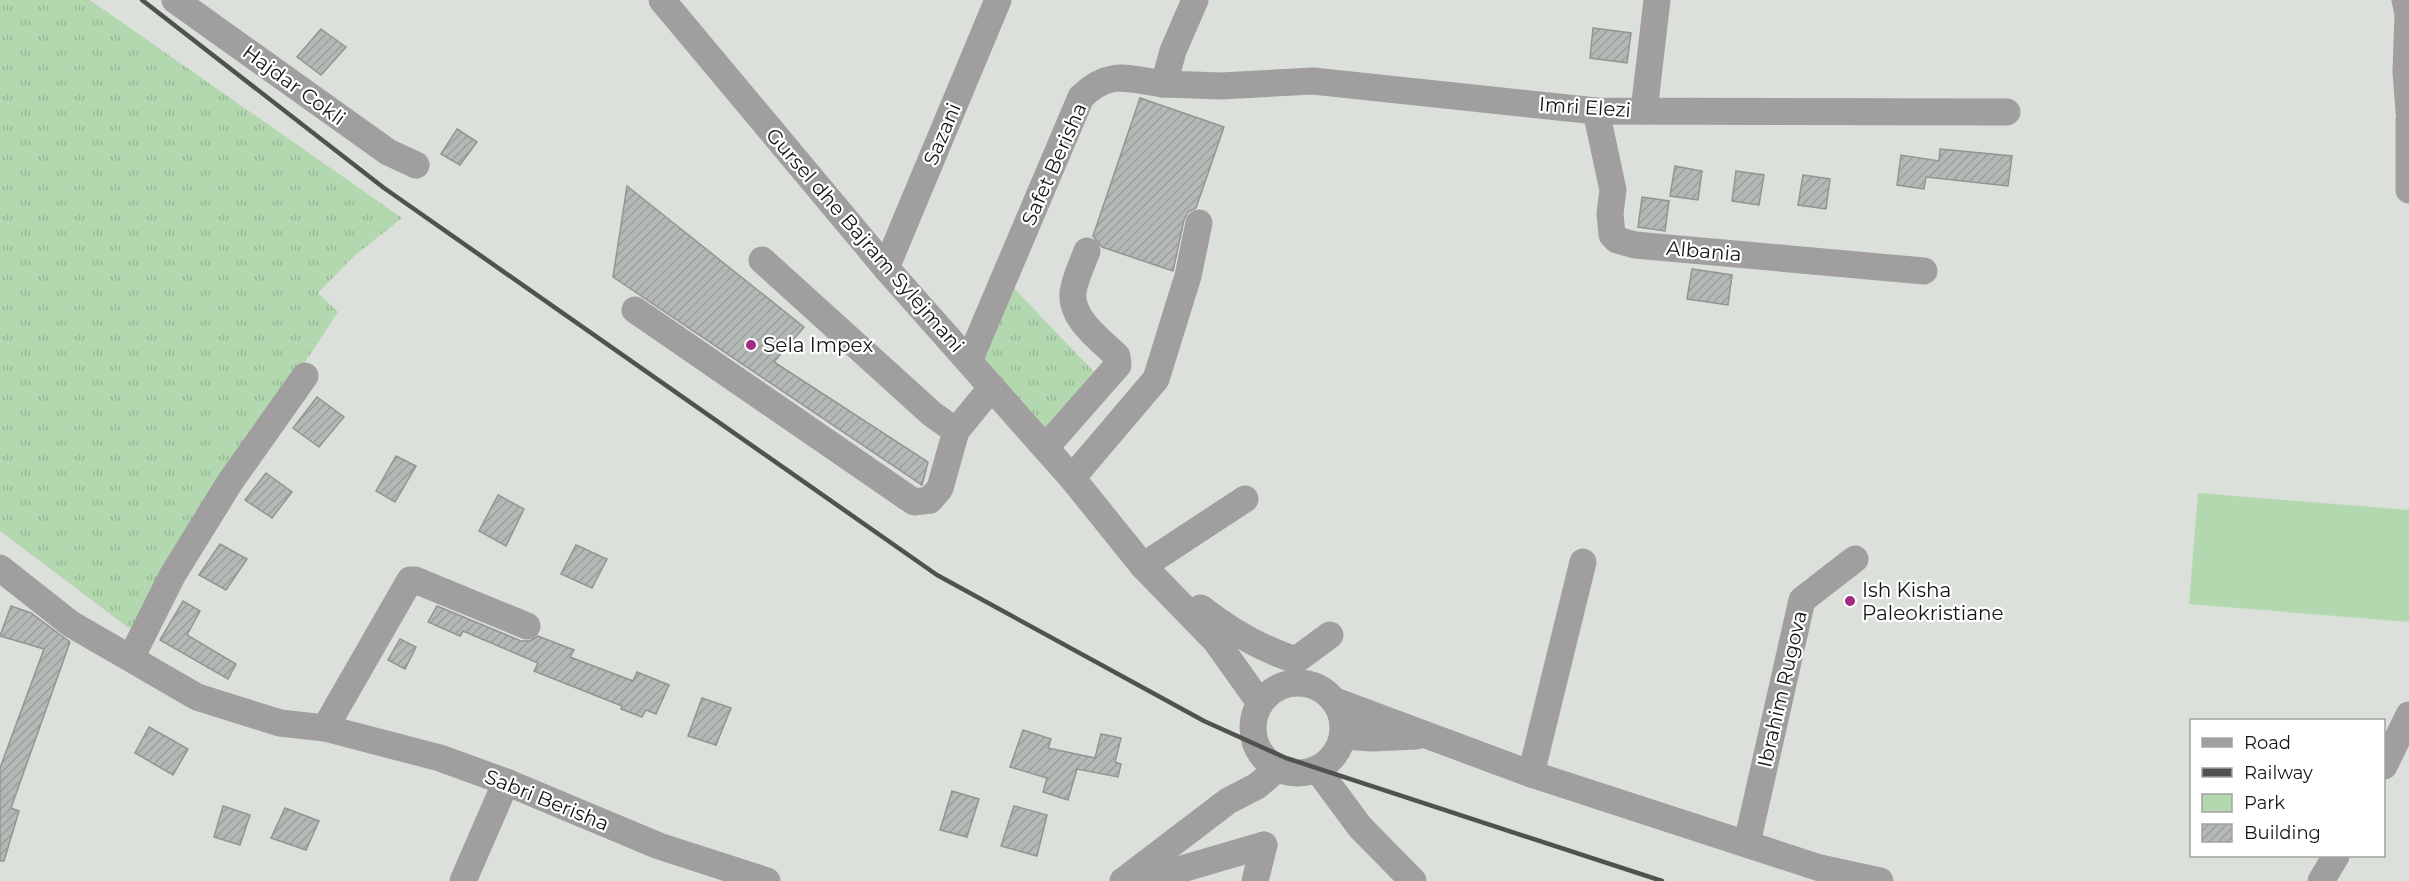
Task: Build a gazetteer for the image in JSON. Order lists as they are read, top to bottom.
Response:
{
  "streets": {
    "street": [
      "Hajdar Cokli",
      "Imri Elezi",
      "Sazani",
      "Safet Berisha",
      "Gursel dhe Bajram Sylejmani",
      "Albania",
      "Ibrahim Rugova",
      "Sabri Berisha"
    ]
  },
  "crossings": [
    ["Imri Elezi", "Safet Berisha"],
    ["Imri Elezi", "Albania"],
    ["Sazani", "Gursel dhe Bajram Sylejmani"],
    ["Safet Berisha", "Gursel dhe Bajram Sylejmani"]
  ],
  "places": ["Sela Impex", "Ish Kisha Paleokristiane"],
  "legend": [
    "Road",
    "Railway",
    "Park",
    "Building"
  ]
}
